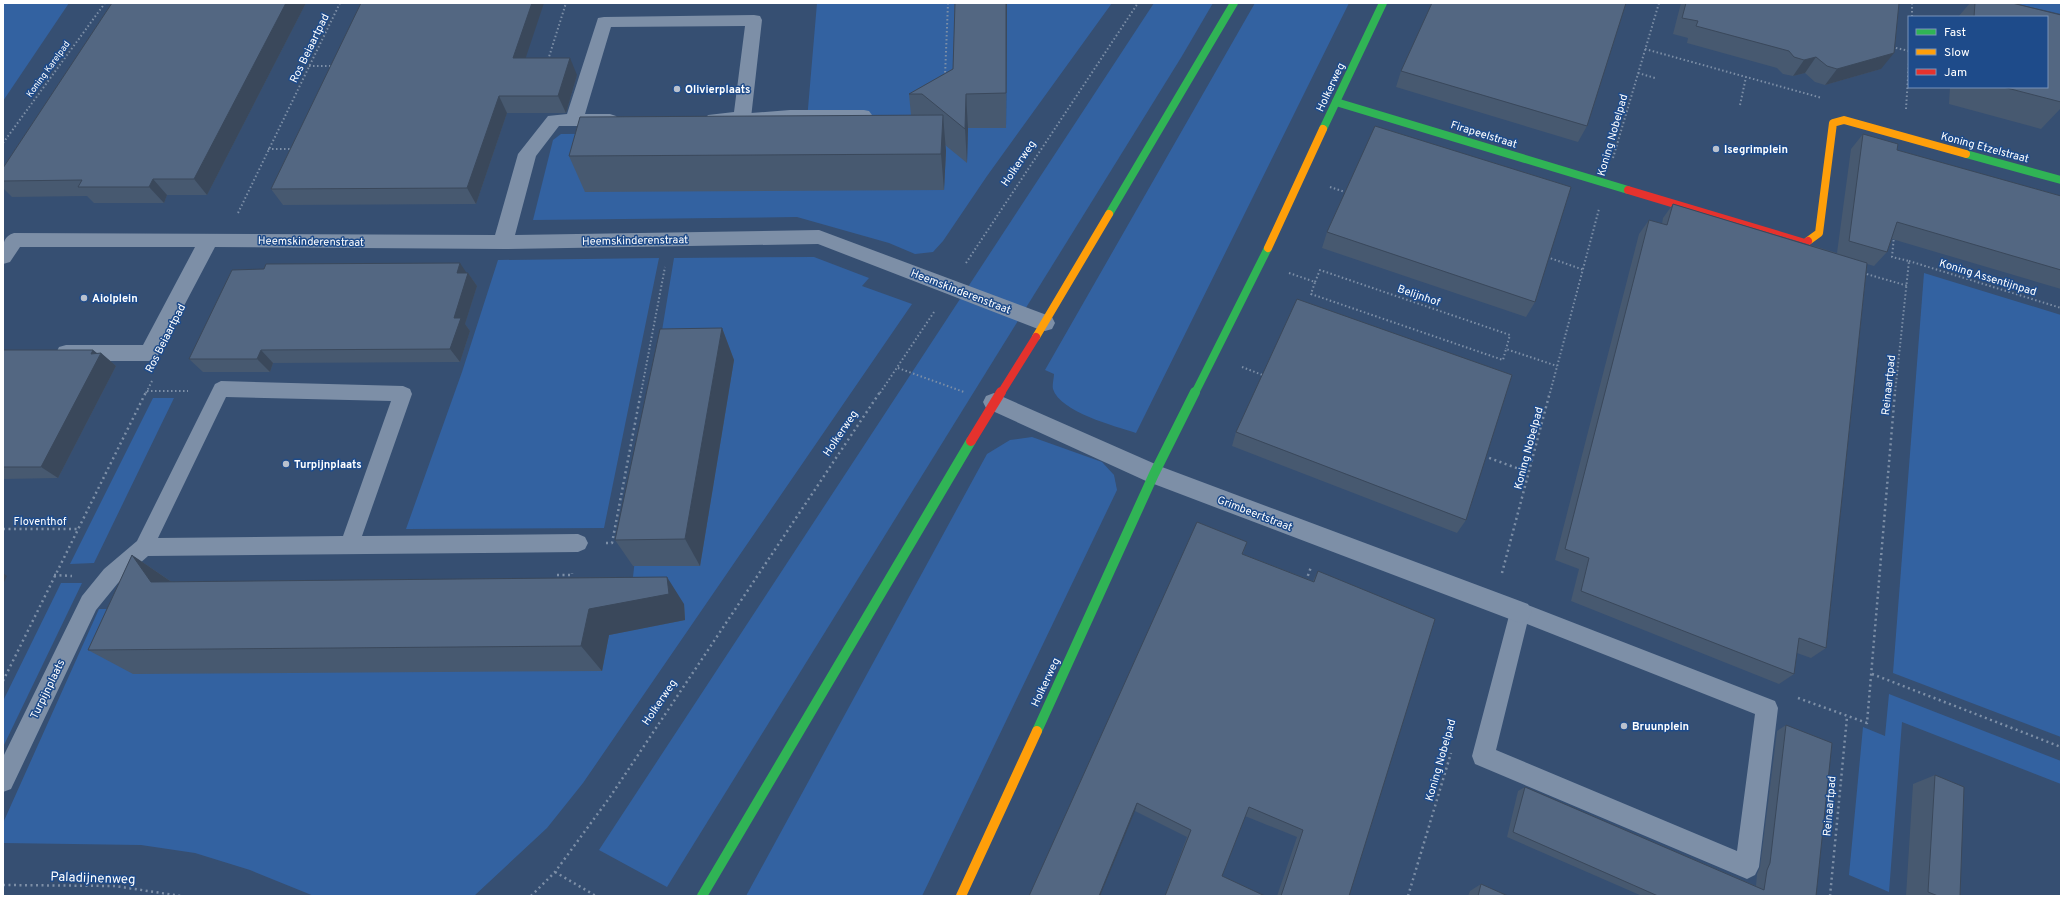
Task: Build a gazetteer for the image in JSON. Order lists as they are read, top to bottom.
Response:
{
  "streets": {
    "street": [
      "Holkerweg",
      "Firapeelstraat",
      "Koning Etzelstraat",
      "Heemskinderenstraat",
      "Grimbeertstraat"
    ],
    "lane": ["Turpijnplaats"],
    "path": [
      "Ros Beiaartpad",
      "Koning Karelpad",
      "Koning Nobelpad",
      "Koning Assentijnpad",
      "Belijnhof",
      "Reinaartpad",
      "Floventhof",
      "Paladijnenweg"
    ]
  },
  "crossings": [
    ["Ros Beiaartpad", "Heemskinderenstraat"],
    ["Ros Beiaartpad", "Floventhof"],
    ["Holkerweg", "Firapeelstraat"],
    ["Holkerweg", "Heemskinderenstraat"],
    ["Holkerweg", "Grimbeertstraat"],
    ["Firapeelstraat", "Koning Nobelpad"],
    ["Firapeelstraat", "Koning Etzelstraat"],
    ["Koning Nobelpad", "Grimbeertstraat"],
    ["Koning Assentijnpad", "Reinaartpad"]
  ],
  "places": [
    "Olivierplaats",
    "Isegrimplein",
    "Aiolplein",
    "Turpijnplaats",
    "Bruunplein"
  ],
  "legend": ["Fast", "Slow", "Jam"]
}
